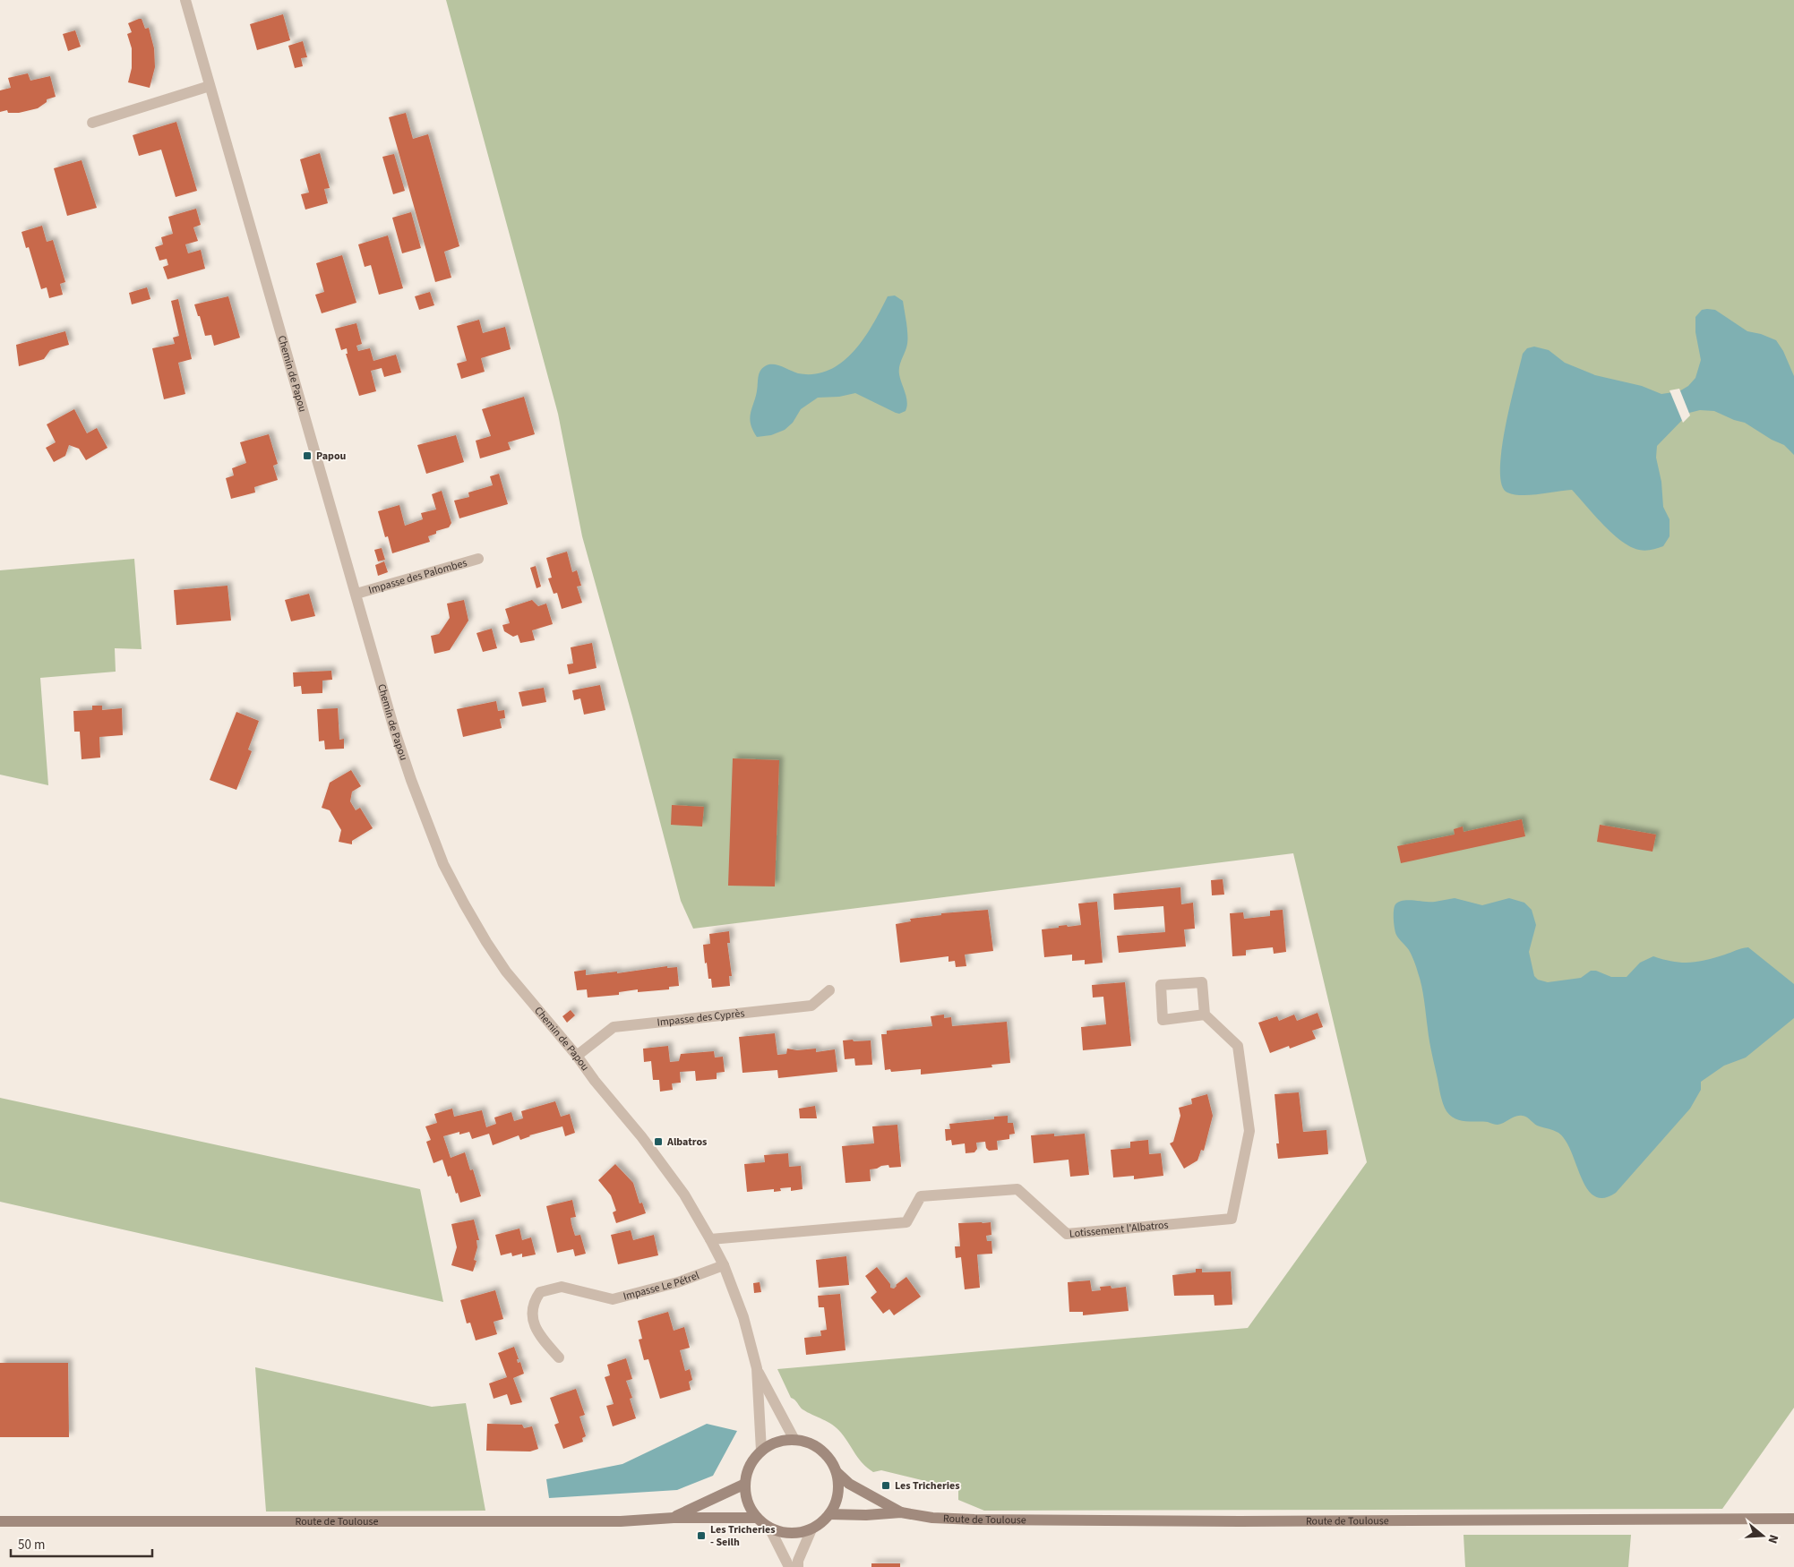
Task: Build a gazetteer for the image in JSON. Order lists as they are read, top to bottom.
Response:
{
  "streets": {
    "main road": ["Route de Toulouse"],
    "street": [
      "Chemin de Papou",
      "Impasse des Palombes",
      "Impasse des Cyprès",
      "Lotissement l'Albatros",
      "Impasse Le Pétrel"
    ]
  },
  "crossings": [
    ["Chemin de Papou", "Impasse des Palombes"],
    ["Chemin de Papou", "Impasse des Cyprès"],
    ["Chemin de Papou", "Lotissement l'Albatros"],
    ["Chemin de Papou", "Impasse Le Pétrel"],
    ["Chemin de Papou", "Route de Toulouse"]
  ],
  "places": {
    "transit": [
      "Papou",
      "Albatros",
      "Les Tricheries",
      "Les Tricheries - Seilh"
    ]
  },
  "scale_bar": "50 m",
  "north": "right"
}
